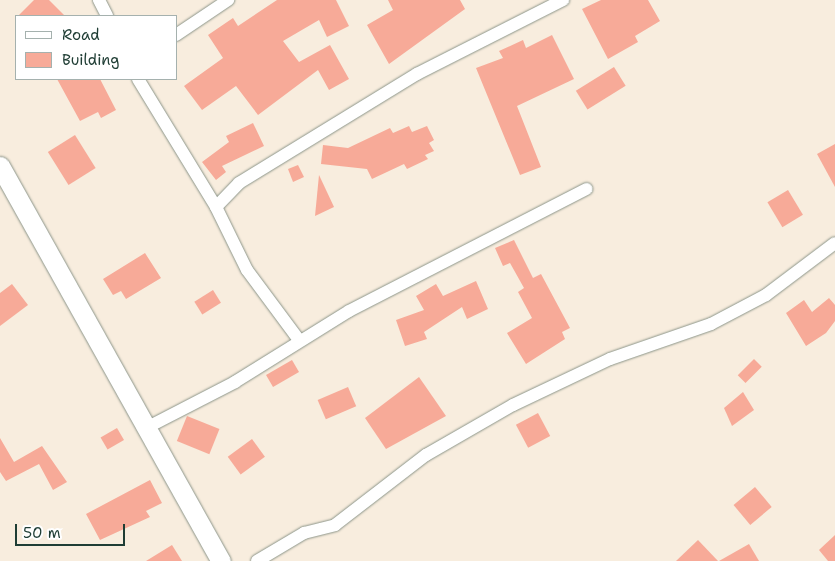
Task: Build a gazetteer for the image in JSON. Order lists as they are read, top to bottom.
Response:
{
  "legend": ["Road", "Building"],
  "scale_bar": "50 m"
}
